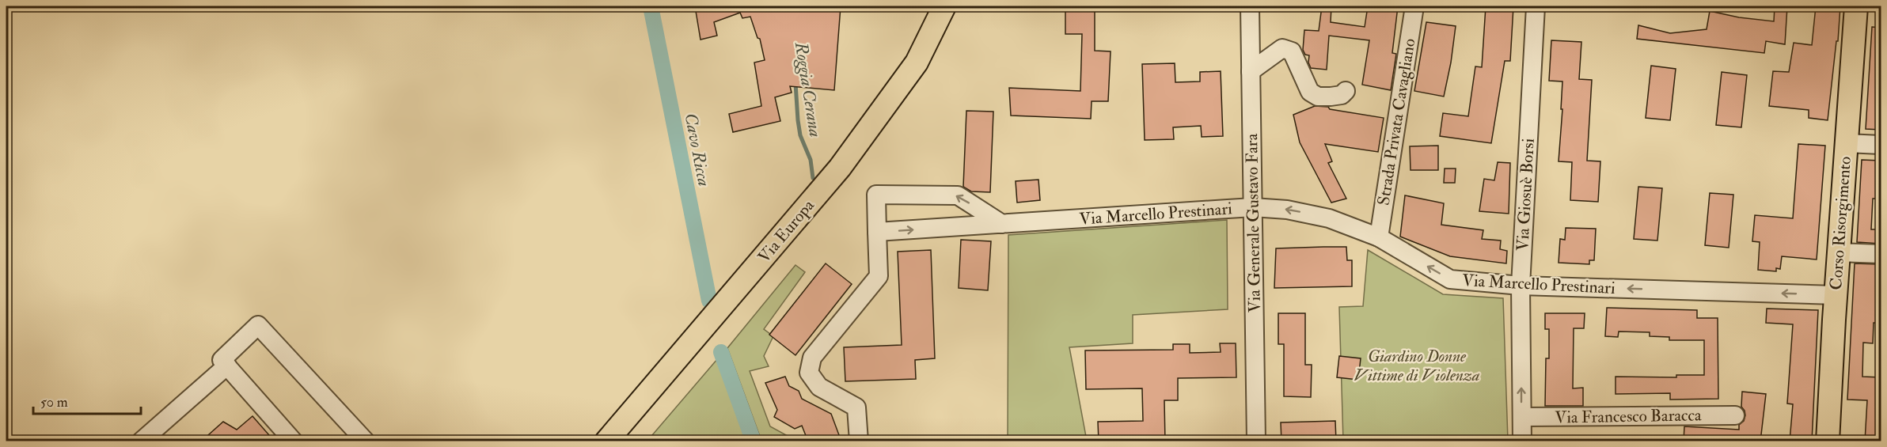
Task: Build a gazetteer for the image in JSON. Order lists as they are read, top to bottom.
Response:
{
  "streets": {
    "main road": ["Corso Risorgimento", "Via Europa"],
    "street": [
      "Strada Privata Cavagliano",
      "Via Giosuè Borsi",
      "Via Marcello Prestinari",
      "Via Generale Gustavo Fara",
      "Via Francesco Baracca"
    ]
  },
  "crossings": [
    ["Strada Privata Cavagliano", "Via Marcello Prestinari"],
    ["Via Giosuè Borsi", "Via Marcello Prestinari"],
    ["Via Giosuè Borsi", "Via Francesco Baracca"],
    ["Via Marcello Prestinari", "Via Generale Gustavo Fara"],
    ["Via Marcello Prestinari", "Corso Risorgimento"]
  ],
  "water": ["Roggia Cerana", "Cavo Ricca"],
  "parks": ["Giardino Donne Vittime di Violenza"],
  "scale_bar": "50 m"
}
